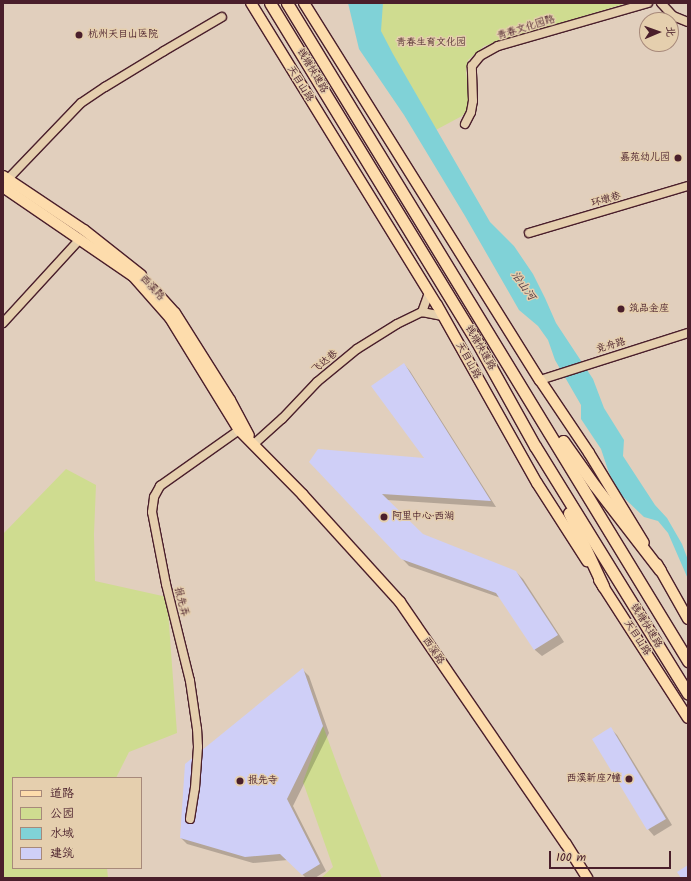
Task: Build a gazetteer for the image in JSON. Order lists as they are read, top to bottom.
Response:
{
  "streets": {
    "highway": ["钱塘快速路"],
    "main road": ["天目山路", "西溪路"],
    "street": [
      "青春文化园路",
      "环墩巷",
      "竞舟路",
      "飞达巷",
      "报先弄"
    ]
  },
  "crossings": [
    ["西溪路", "飞达巷"],
    ["西溪路", "报先弄"]
  ],
  "water": ["沿山河"],
  "parks": ["青春生育文化园"],
  "places": [
    "杭州天目山医院",
    "嘉苑幼儿园",
    "筑品金座",
    "阿里中心·西湖",
    "西溪新座7幢",
    "报先寺"
  ],
  "legend": [
    "道路",
    "公园",
    "水域",
    "建筑"
  ],
  "scale_bar": "100 m",
  "north": "right"
}
